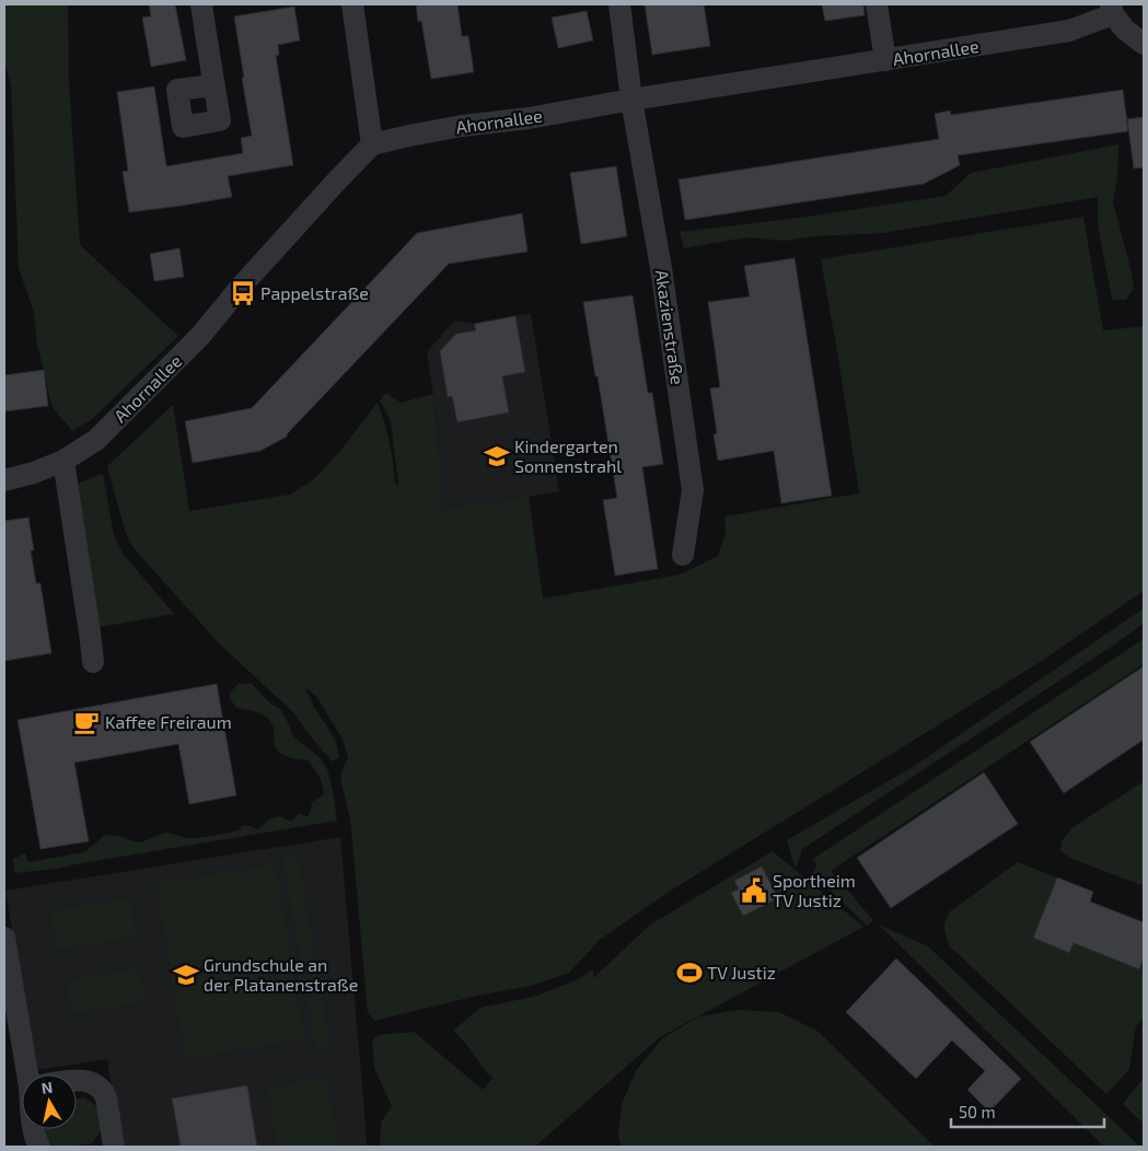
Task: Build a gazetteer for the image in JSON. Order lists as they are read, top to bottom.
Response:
{
  "streets": {
    "street": ["Ahornallee", "Akazienstraße"]
  },
  "crossings": [
    ["Ahornallee", "Akazienstraße"]
  ],
  "places": {
    "bus stop": ["Pappelstraße"],
    "school or university": ["Kindergarten Sonnenstrahl", "Grundschule an der Platanenstraße"],
    "cafe": ["Kaffee Freiraum"],
    "public building": ["Sportheim TV Justiz"],
    "sports": ["TV Justiz"]
  },
  "scale_bar": "50 m",
  "north": "top"
}
